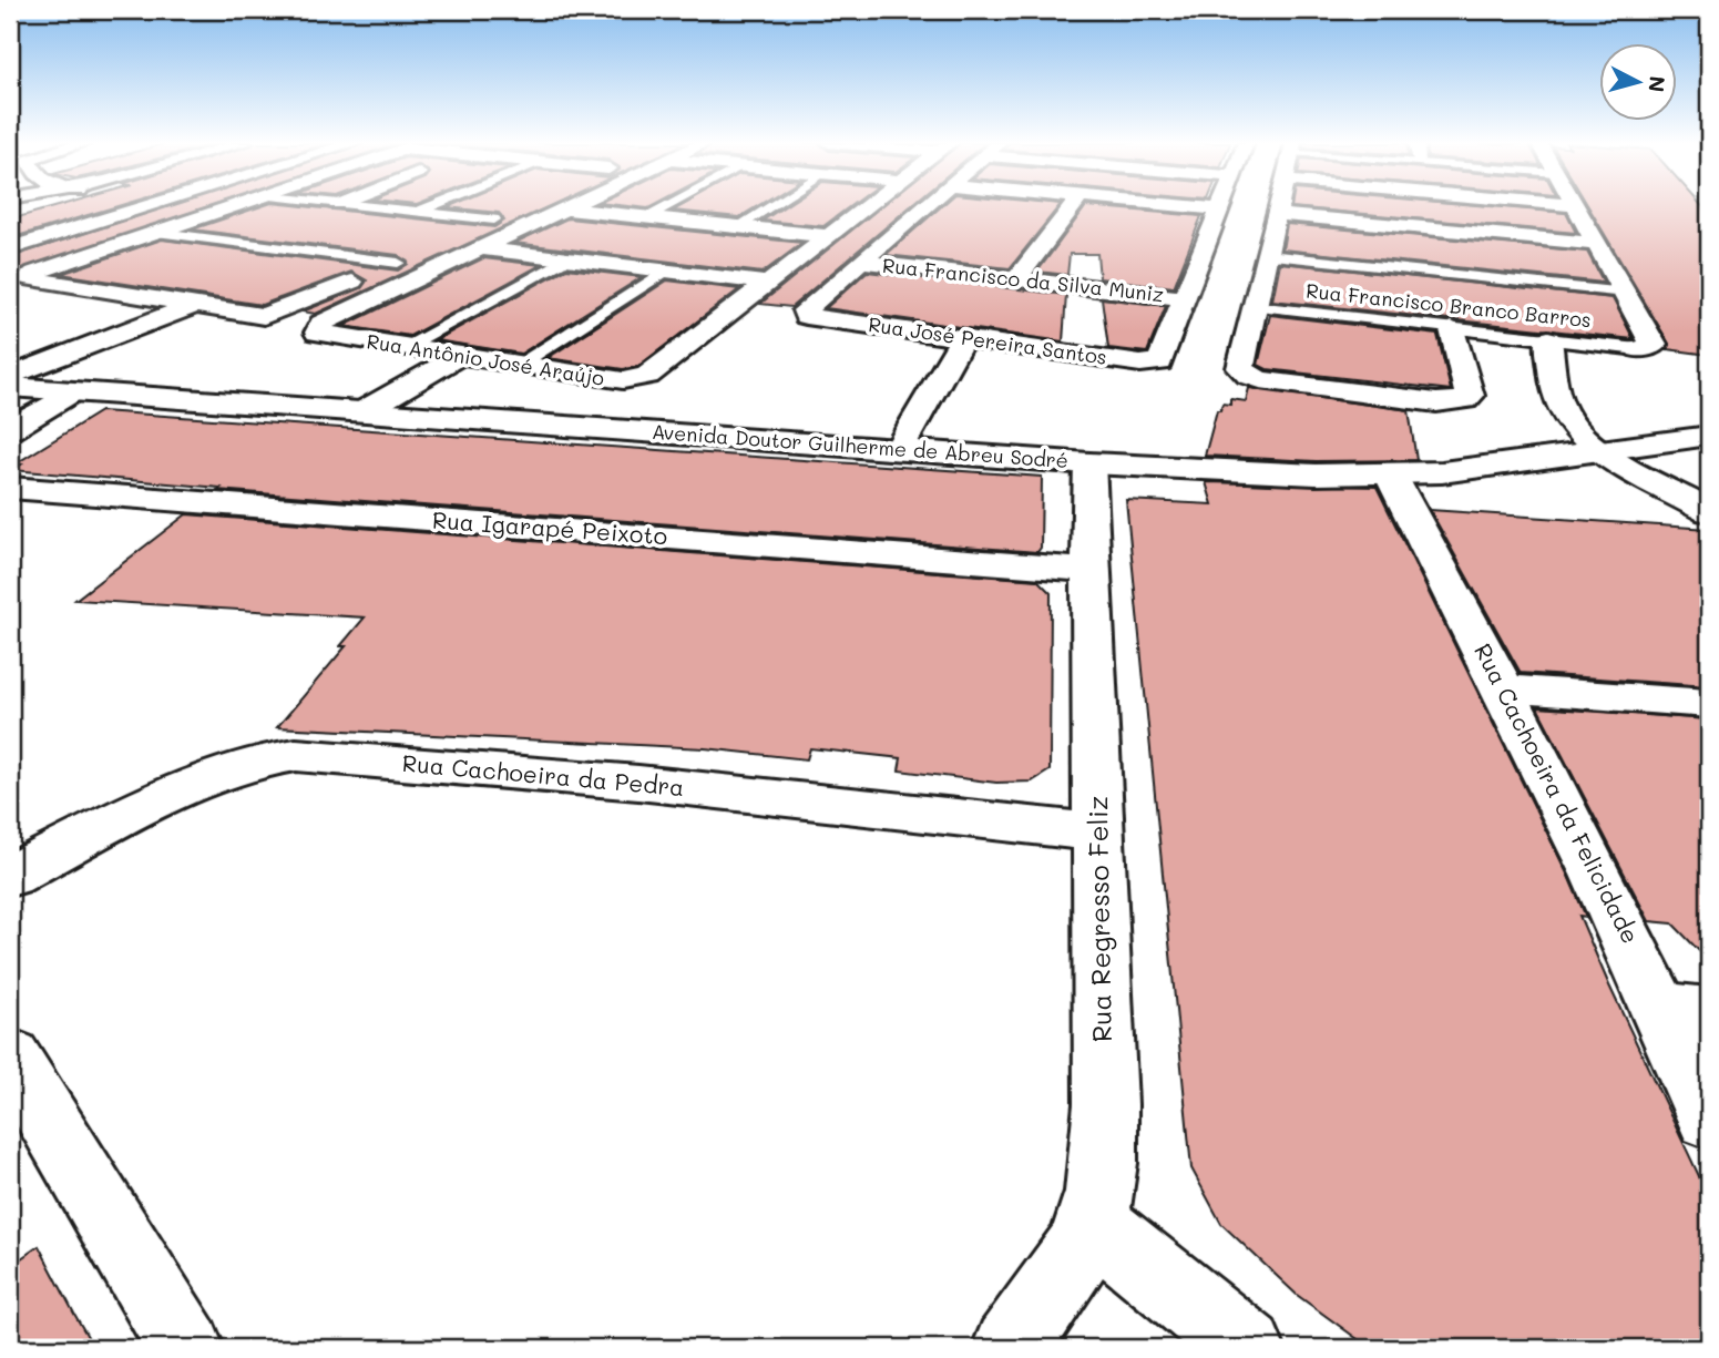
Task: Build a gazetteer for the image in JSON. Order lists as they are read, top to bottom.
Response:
{
  "streets": {
    "street": [
      "Rua Francisco da Silva Muniz",
      "Rua José Pereira Santos",
      "Rua Antônio José Araújo",
      "Avenida Doutor Guilherme de Abreu Sodré",
      "Rua Igarapé Peixoto",
      "Rua Cachoeira da Pedra",
      "Rua Cachoeira da Felicidade",
      "Rua Regresso Feliz"
    ],
    "lane": ["Rua Francisco Branco Barros"]
  },
  "crossings": [
    ["Rua Francisco da Silva Muniz", "Rua José Pereira Santos"],
    ["Avenida Doutor Guilherme de Abreu Sodré", "Rua Cachoeira da Felicidade"],
    ["Avenida Doutor Guilherme de Abreu Sodré", "Rua Regresso Feliz"],
    ["Rua Igarapé Peixoto", "Rua Regresso Feliz"],
    ["Rua Cachoeira da Pedra", "Rua Regresso Feliz"]
  ],
  "north": "right"
}
